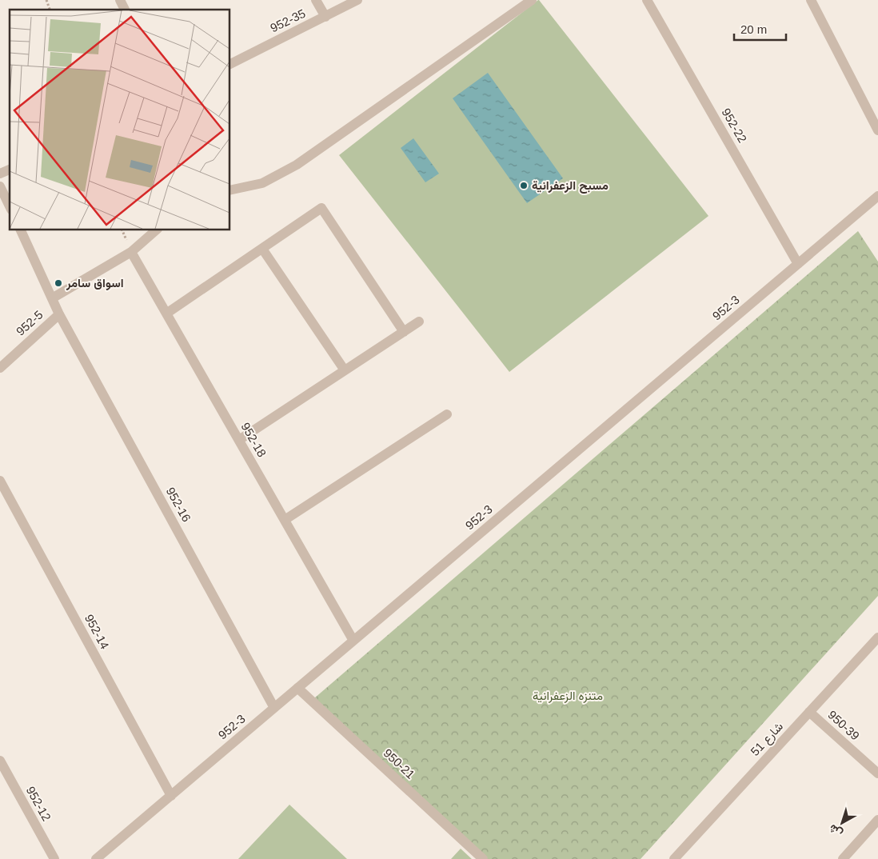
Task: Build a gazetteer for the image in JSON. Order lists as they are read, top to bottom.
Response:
{
  "streets": {
    "street": [
      "952-35",
      "952-22",
      "952-3",
      "952-5",
      "952-18",
      "952-16",
      "952-14",
      "950-39",
      "شارع 51",
      "950-21",
      "952-12"
    ]
  },
  "crossings": [
    ["952-22", "952-3"],
    ["952-3", "952-18"],
    ["952-3", "952-16"],
    ["952-3", "952-14"],
    ["952-3", "950-21"],
    ["952-5", "952-16"],
    ["950-39", "شارع 51"]
  ],
  "parks": ["متنزه الزعفرانية"],
  "places": ["مسبح الزعفرانية", "اسواق سامر"],
  "scale_bar": "20 m",
  "north": "bottom left"
}
